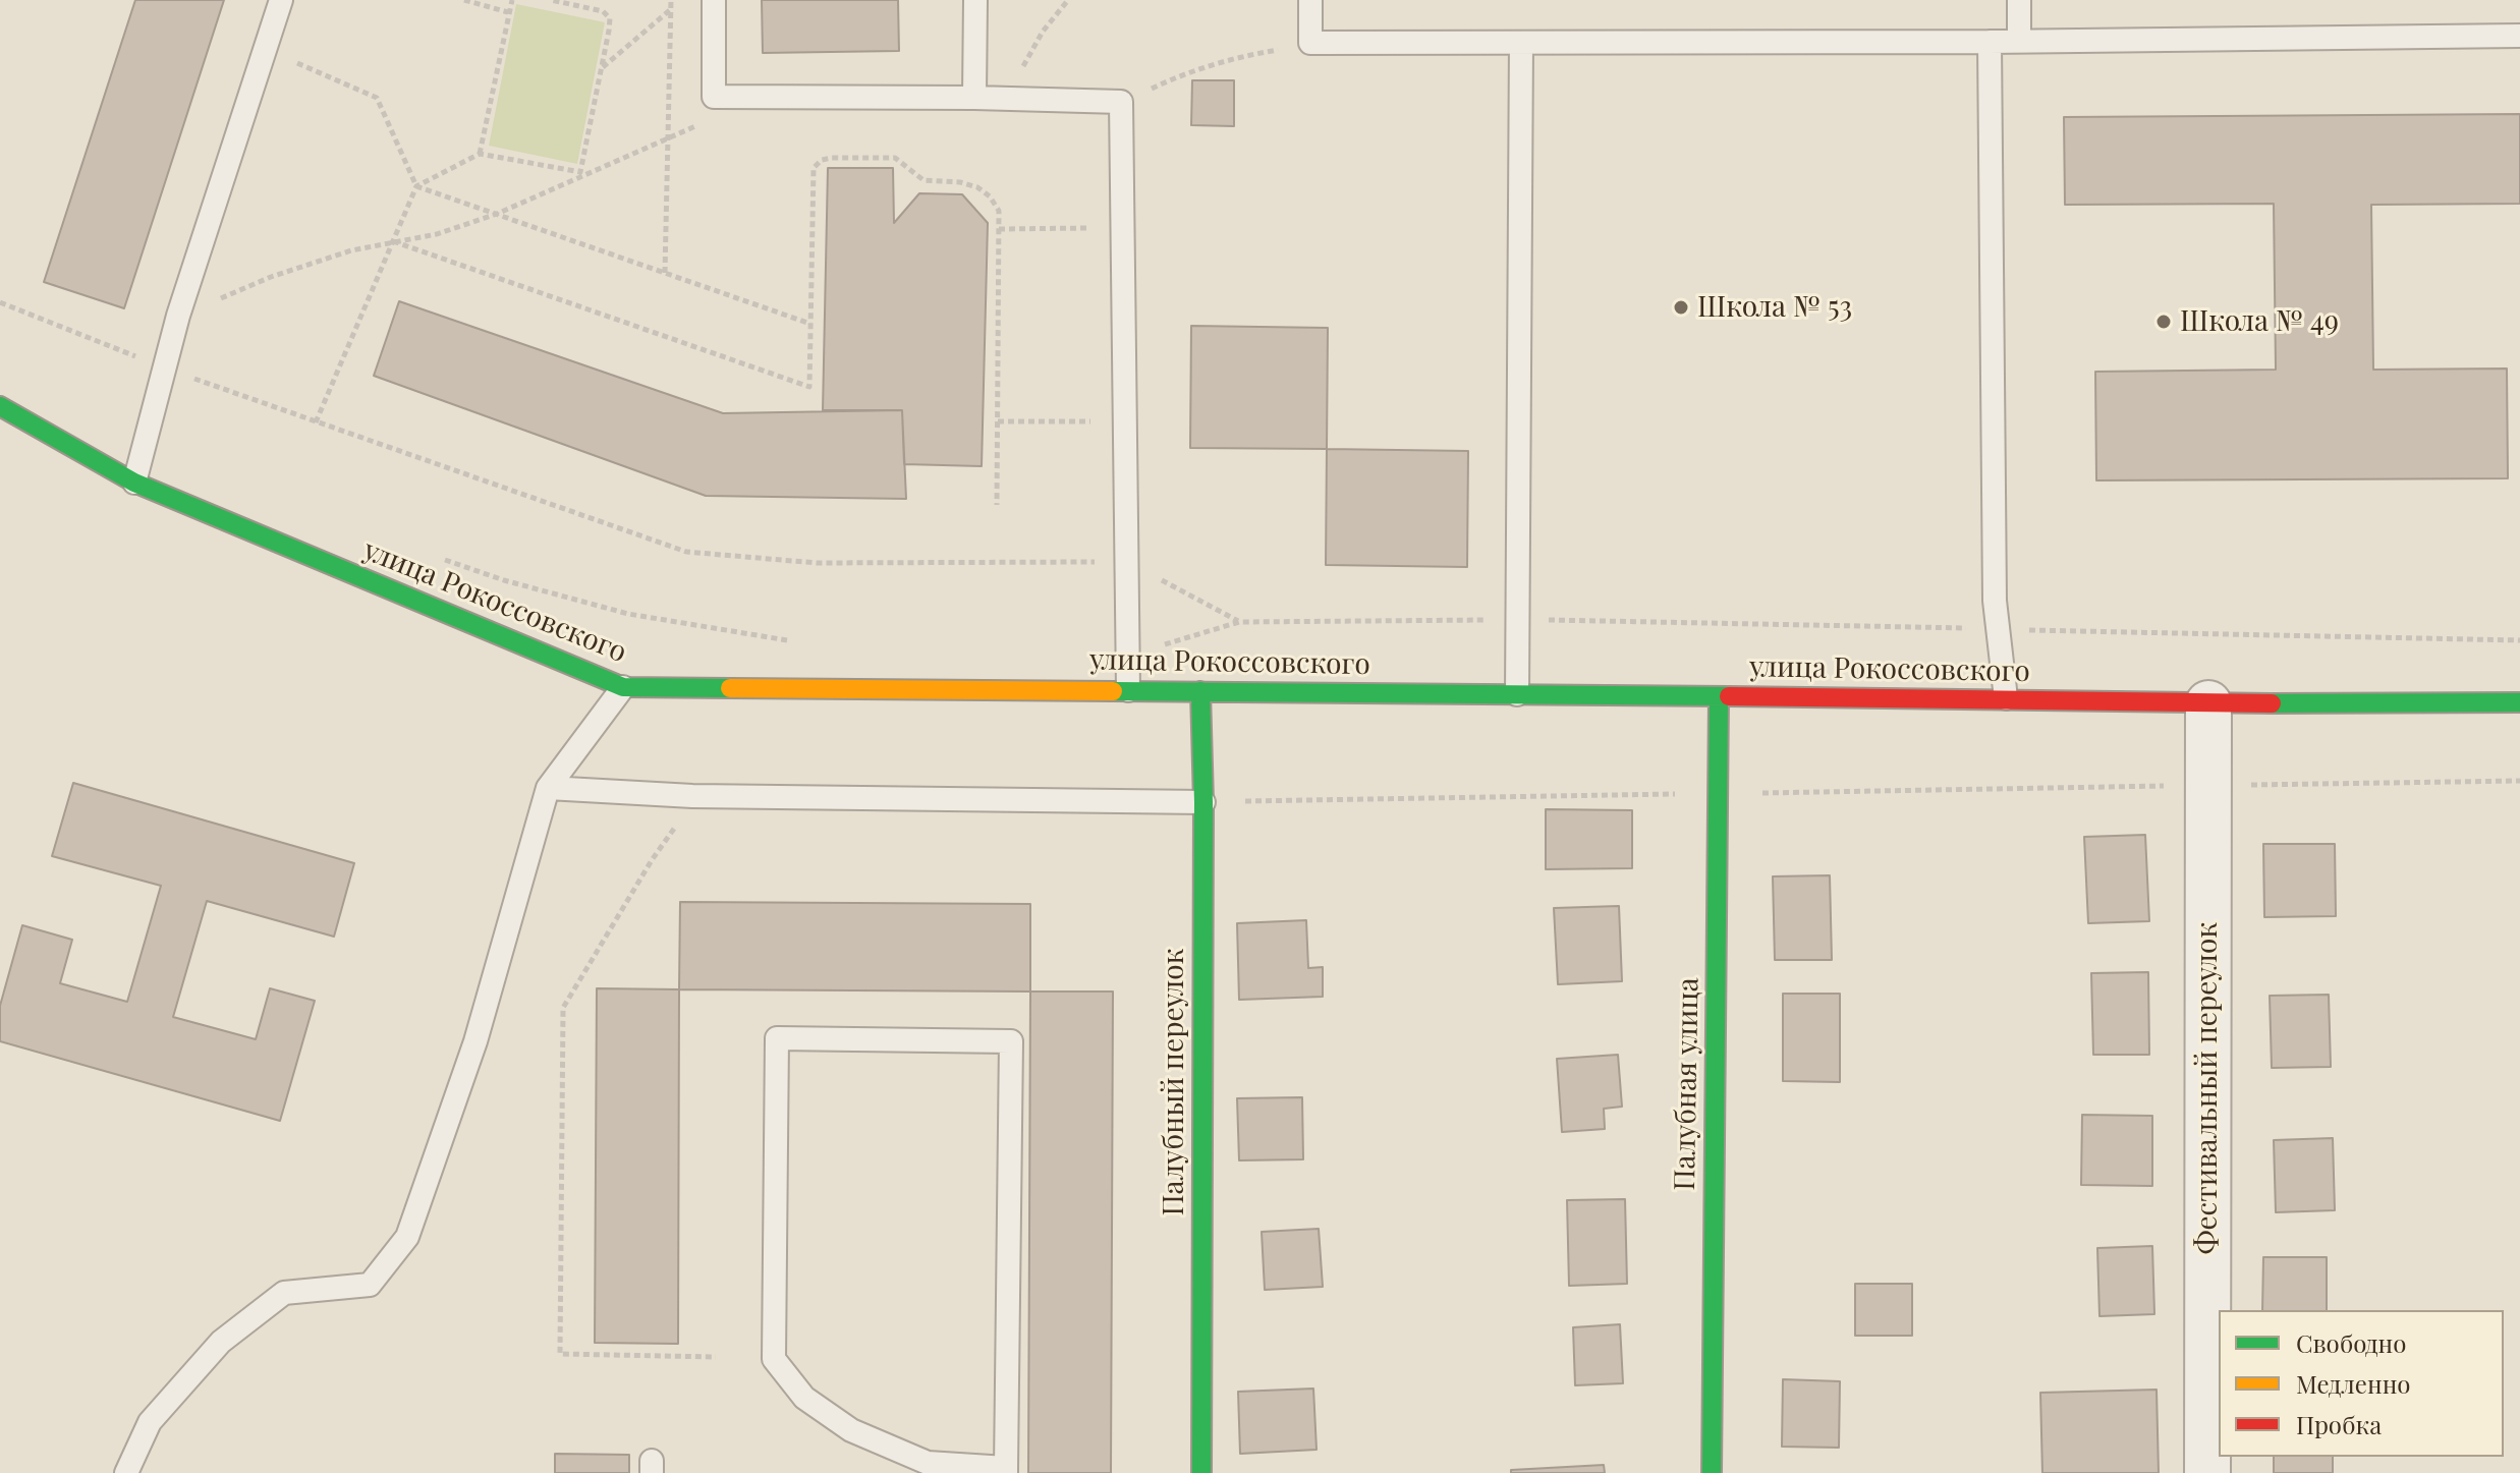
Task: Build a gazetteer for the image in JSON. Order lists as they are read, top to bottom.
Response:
{
  "streets": {
    "street": [
      "улица Рокоссовского",
      "Палубный переулок",
      "Палубная улица",
      "Фестивальный переулок"
    ]
  },
  "crossings": [
    ["улица Рокоссовского", "Палубный переулок"],
    ["улица Рокоссовского", "Палубная улица"],
    ["улица Рокоссовского", "Фестивальный переулок"]
  ],
  "places": ["Школа № 53", "Школа № 49"],
  "legend": ["Свободно", "Медленно", "Пробка"]
}
